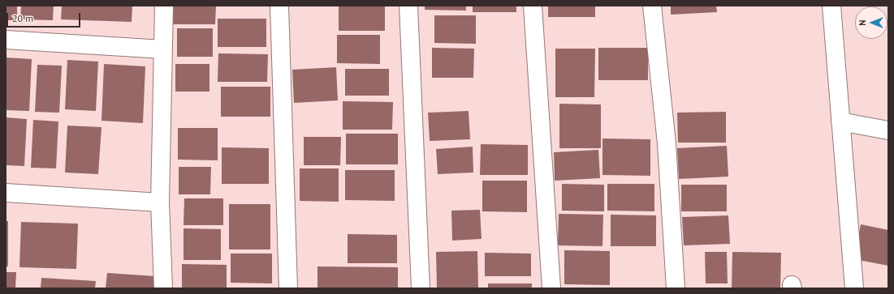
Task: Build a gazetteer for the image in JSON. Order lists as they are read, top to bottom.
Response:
{
  "scale_bar": "20 m",
  "north": "left"
}
